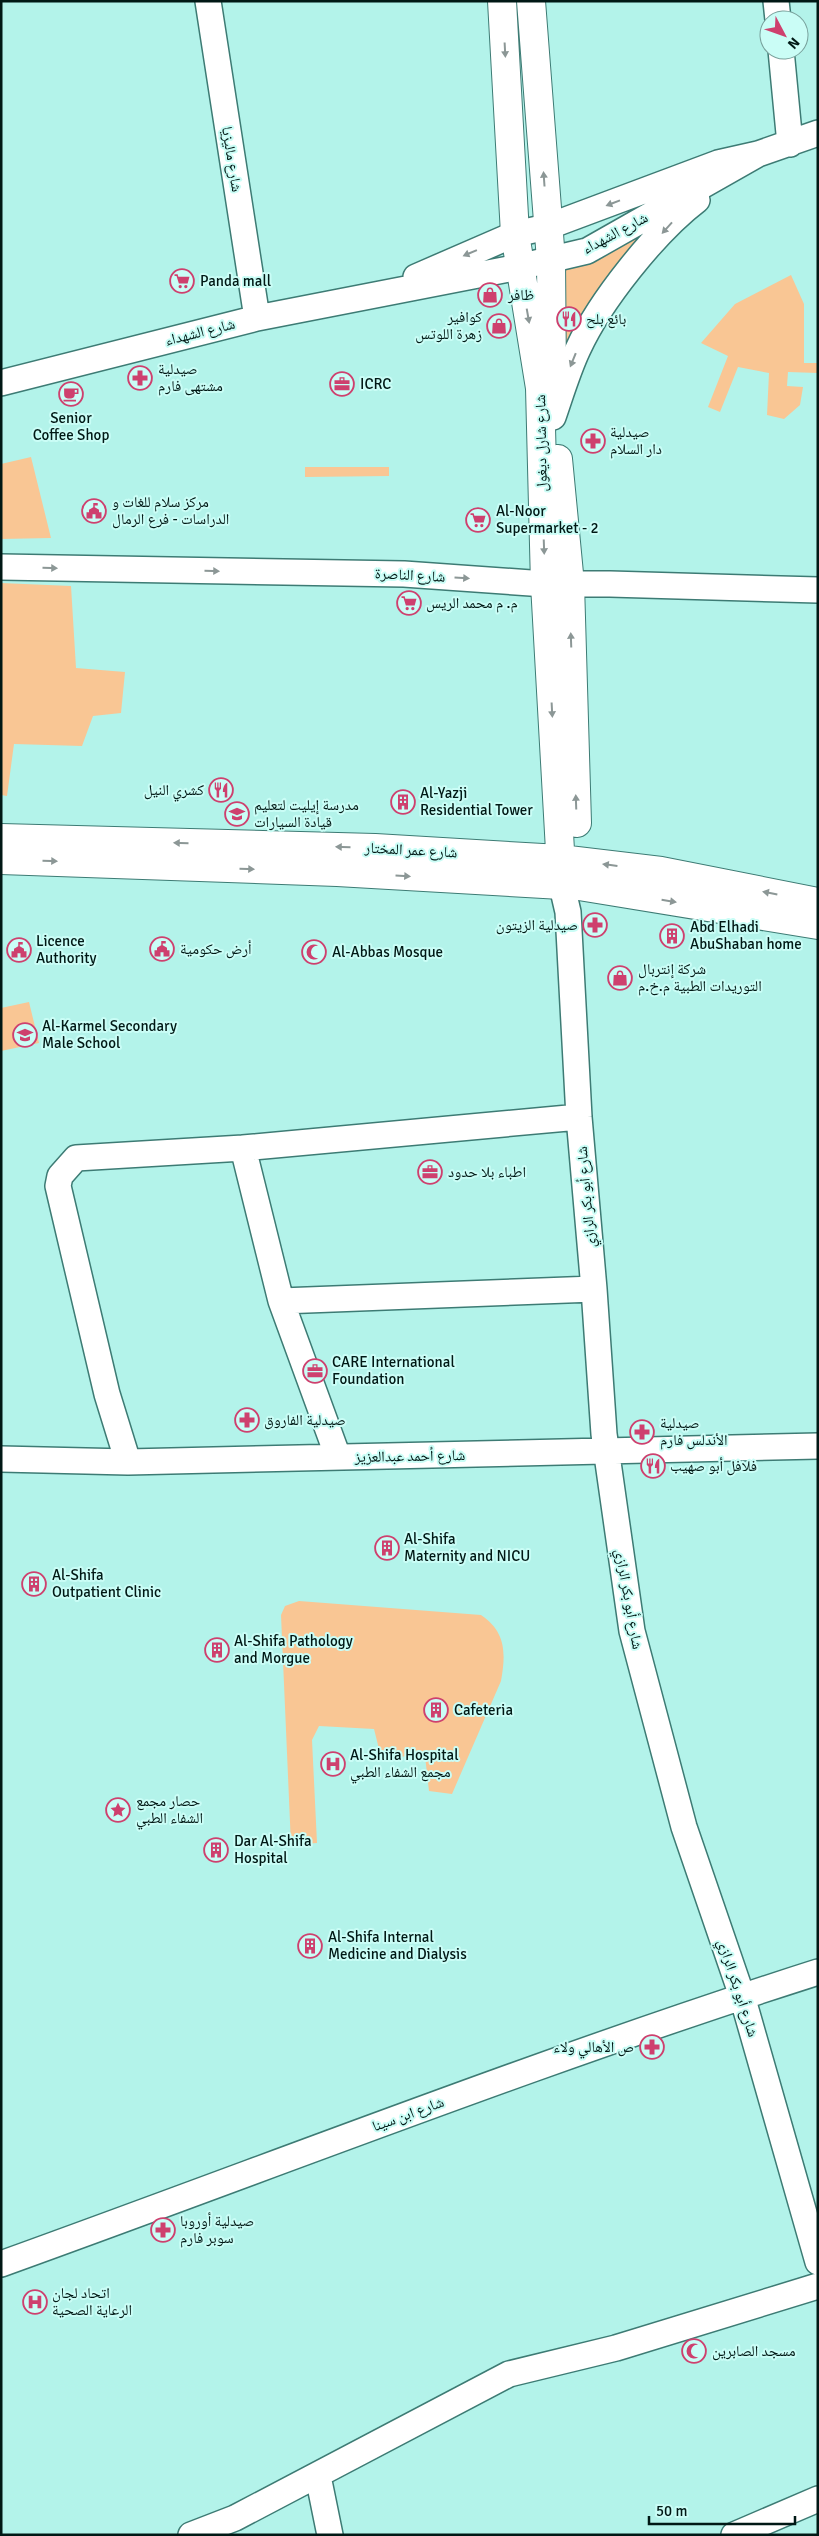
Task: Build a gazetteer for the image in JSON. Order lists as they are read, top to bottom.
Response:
{
  "streets": {
    "main road": ["شارع شارل ديغول", "شارع عمر المختار"],
    "street": [
      "شارع ماليزيا",
      "شارع الشهداء",
      "شارع الناصرة",
      "شارع أبو بكر الرازي",
      "شارع أحمد عبدالعزيز",
      "شارع ابن سينا"
    ]
  },
  "crossings": [
    ["شارع ماليزيا", "شارع الشهداء"],
    ["شارع الشهداء", "شارع شارل ديغول"],
    ["شارع شارل ديغول", "شارع الناصرة"],
    ["شارع شارل ديغول", "شارع عمر المختار"],
    ["شارع شارل ديغول", "شارع أبو بكر الرازي"],
    ["شارع عمر المختار", "شارع أبو بكر الرازي"],
    ["شارع أبو بكر الرازي", "شارع أحمد عبدالعزيز"],
    ["شارع أبو بكر الرازي", "شارع ابن سينا"]
  ],
  "one_way": ["شارع الناصرة"],
  "places": {
    "supermarket": ["Panda mall", "Al-Noor Supermarket - 2", "م. م محمد الريس"],
    "shop": ["ظافر", "كوافير زهرة اللوتس", "شركة إنتربال التوريدات الطبية م.خ.م"],
    "restaurant": ["بائع بلح", "كشري النيل", "فلافل أبو صهيب"],
    "pharmacy": [
      "صيدلية مشتهى فارم",
      "صيدلية دار السلام",
      "صيدلية الزيتون",
      "صيدلية الفاروق",
      "صيدلية الأندلس فارم",
      "ص الأهالي ولاء",
      "صيدلية أوروبا سوبر فارم"
    ],
    "office": ["ICRC", "اطباء بلا حدود", "CARE International Foundation"],
    "cafe": ["Senior Coffee Shop"],
    "public building": ["مركز سلام للغات و الدراسات - فرع الرمال", "أرض حكومية", "Licence Authority"],
    "building": [
      "Al-Yazji Residential Tower",
      "Abd Elhadi AbuShaban home",
      "Al-Shifa Maternity and NICU",
      "Al-Shifa Outpatient Clinic",
      "Al-Shifa Pathology and Morgue",
      "Cafeteria",
      "Dar Al-Shifa Hospital",
      "Al-Shifa Internal Medicine and Dialysis"
    ],
    "school or university": ["مدرسة إيليت لتعليم قيادة السيارات", "Al-Karmel Secondary Male School"],
    "mosque": ["Al-Abbas Mosque", "مسجد الصابرين"],
    "hospital": ["Al-Shifa Hospital مجمع الشفاء الطبي", "اتحاد لجان الرعاية الصحية"],
    "place": ["حصار مجمع الشفاء الطبي"]
  },
  "scale_bar": "50 m",
  "north": "bottom right"
}
